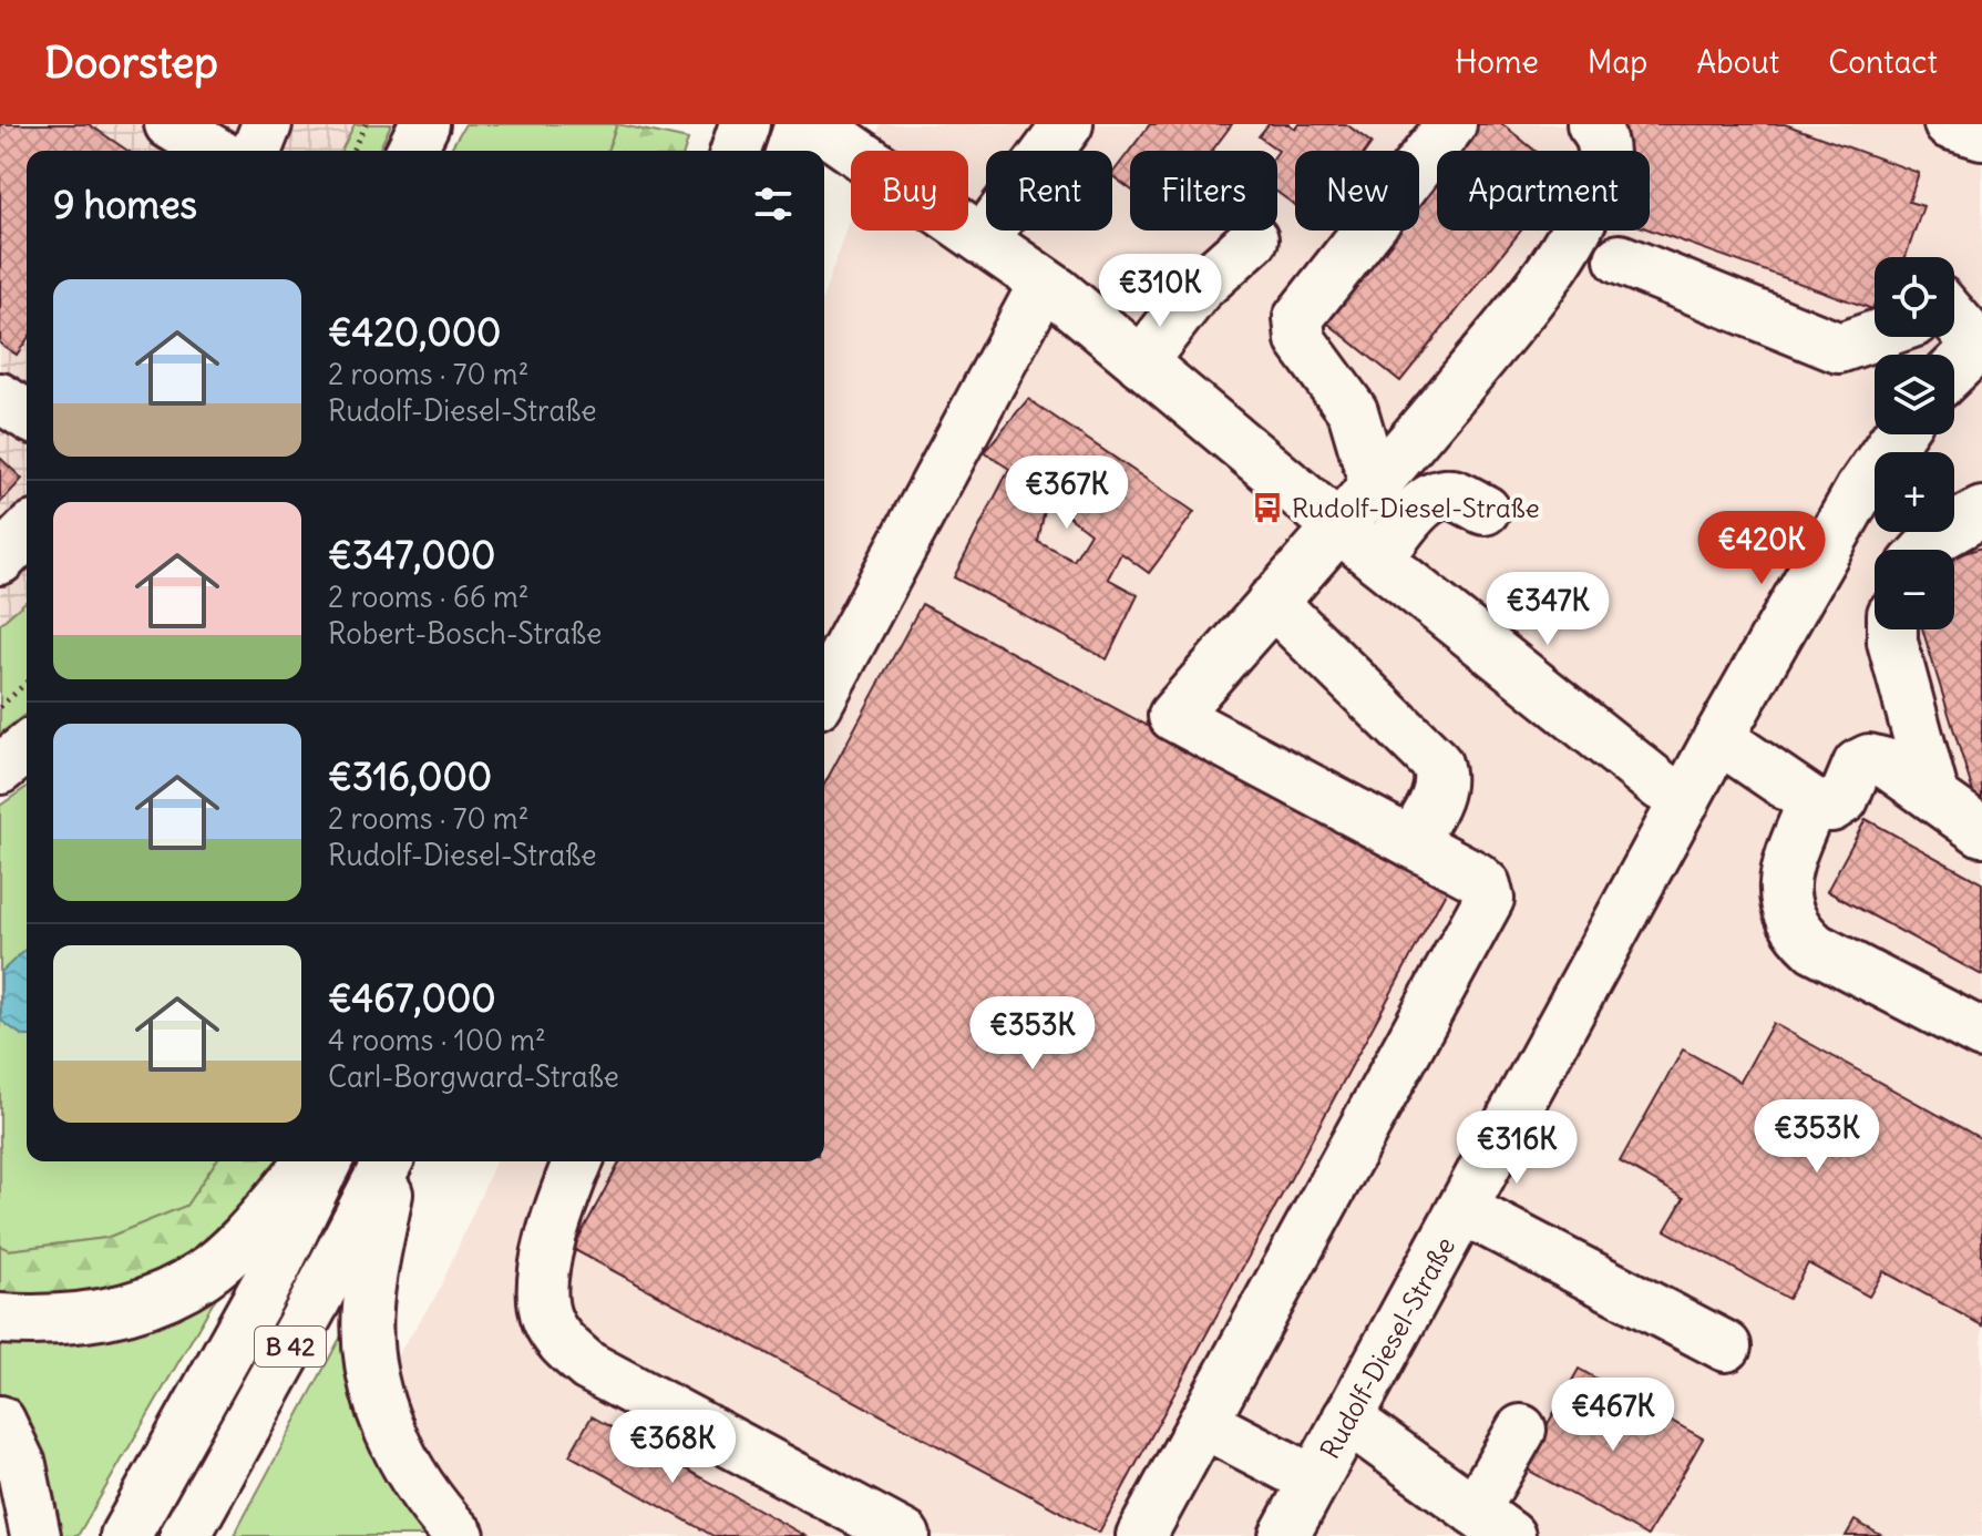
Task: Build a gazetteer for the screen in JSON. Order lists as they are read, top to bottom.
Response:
{
  "streets": {
    "main road": ["B 42", "Rudolf-Diesel-Straße"]
  },
  "places": {
    "bus stop": ["Rudolf-Diesel-Straße"]
  },
  "page": {
    "header": "Doorstep",
    "nav": [
      "Home",
      "Map",
      "About",
      "Contact"
    ],
    "chip": [
      "Buy",
      "Rent",
      "Filters",
      "New",
      "Apartment"
    ],
    "heading": "9 homes",
    "price": [
      "€310K",
      "€367K",
      "€420K",
      "€347K",
      "€353K",
      "€353K",
      "€316K",
      "€467K",
      "€368K"
    ],
    "map_buttons": ["+", "−"],
    "list": [
      {
        "name": "€420,000",
        "note": "2 rooms · 70 m² · Rudolf-Diesel-Straße"
      },
      {
        "name": "€347,000",
        "note": "2 rooms · 66 m² · Robert-Bosch-Straße"
      },
      {
        "name": "€316,000",
        "note": "2 rooms · 70 m² · Rudolf-Diesel-Straße"
      },
      {
        "name": "€467,000",
        "note": "4 rooms · 100 m² · Carl-Borgward-Straße"
      }
    ]
  }
}
